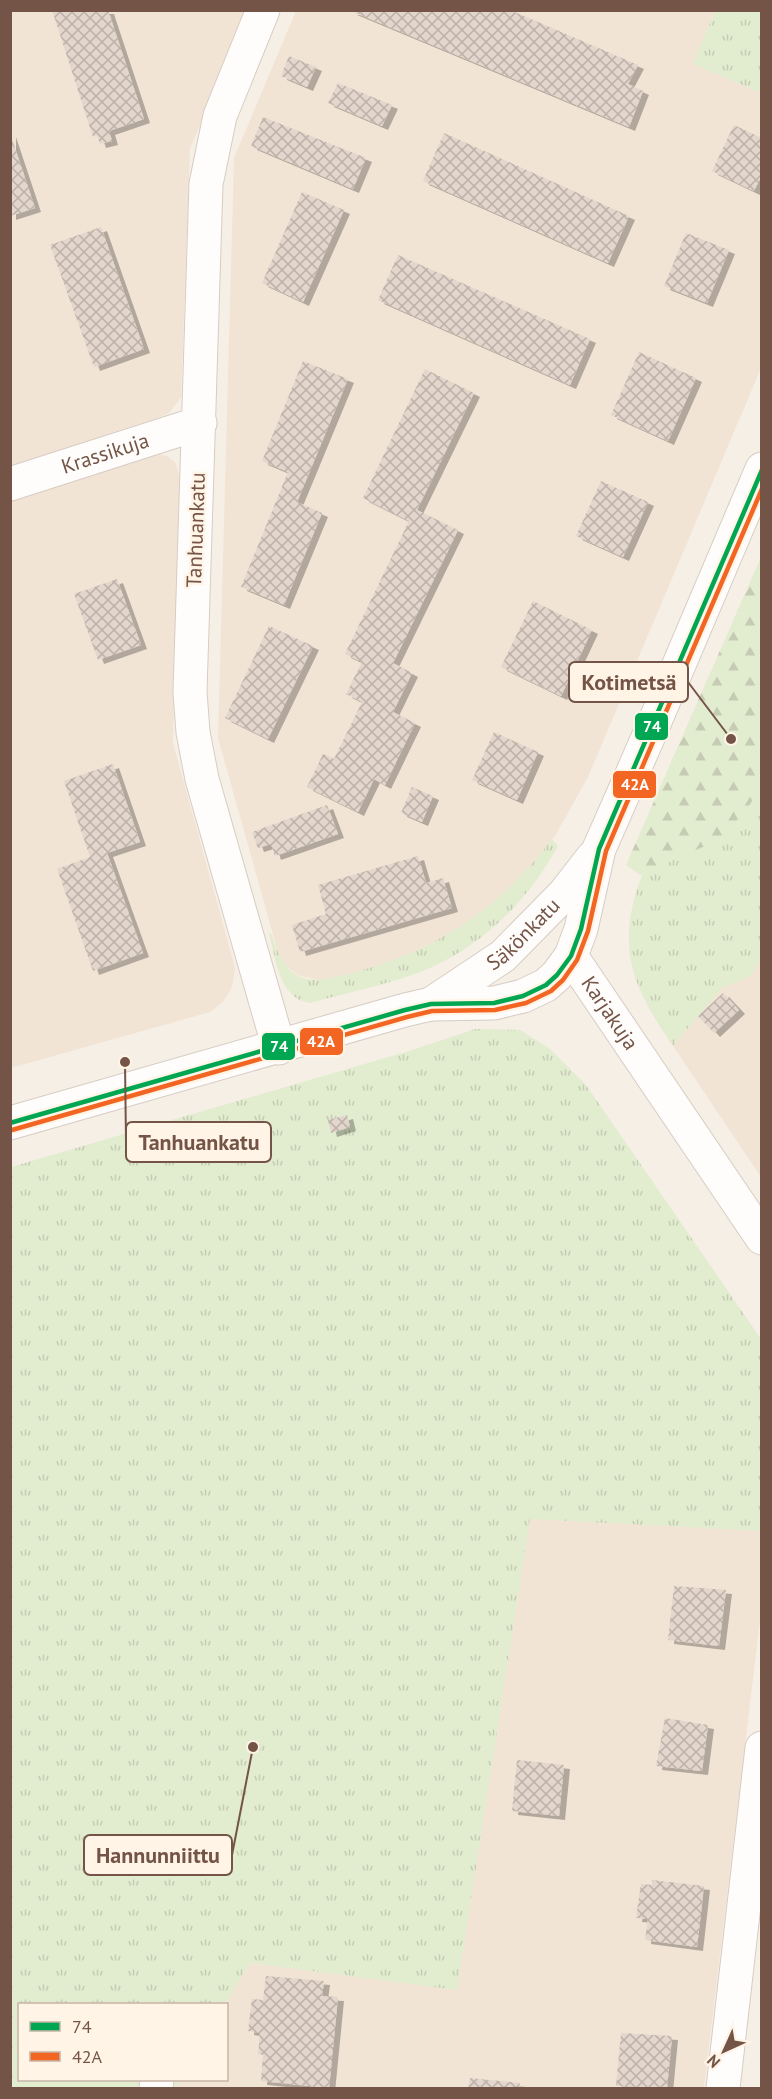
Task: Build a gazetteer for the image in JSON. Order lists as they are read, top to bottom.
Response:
{
  "streets": {
    "street": [
      "Krassikuja",
      "Tanhuankatu",
      "Säkönkatu",
      "Karjakuja"
    ]
  },
  "crossings": [
    ["Krassikuja", "Tanhuankatu"],
    ["Tanhuankatu", "Säkönkatu"],
    ["Säkönkatu", "Karjakuja"]
  ],
  "places": ["Kotimetsä", "Tanhuankatu", "Hannunniittu"],
  "lines": ["transit line 74", "transit line 42A"],
  "legend": ["74", "42A"],
  "north": "bottom left"
}
